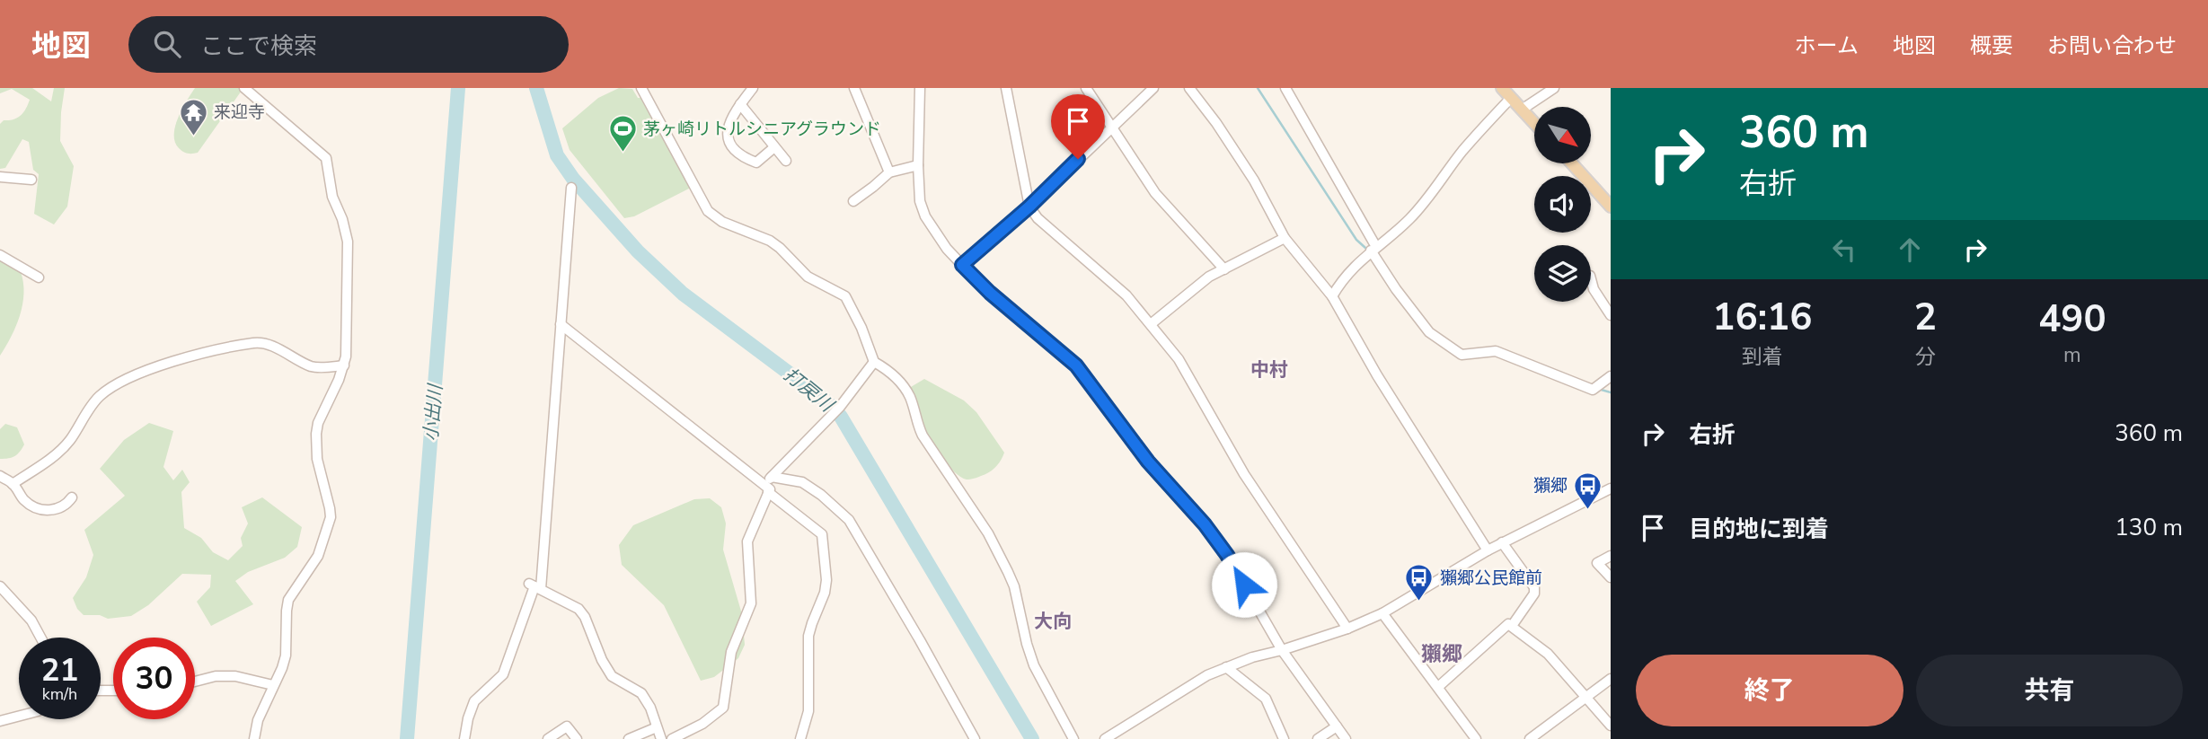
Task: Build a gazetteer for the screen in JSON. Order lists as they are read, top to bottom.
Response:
{
  "districts": ["中村", "大向", "獺郷"],
  "water": ["打戻川", "小出川"],
  "places": {
    "temple": ["来迎寺"],
    "sports": ["茅ヶ崎リトルシニアグラウンド"],
    "bus stop": ["獺郷", "獺郷公民館前"]
  },
  "north": "bottom right",
  "page": {
    "header": "地図",
    "search": "ここで検索",
    "nav": [
      "ホーム",
      "地図",
      "概要",
      "お問い合わせ"
    ],
    "turn": ["360 m", "右折"],
    "eta": [
      "16:16",
      "到着",
      "2",
      "分",
      "490",
      "m"
    ],
    "list": [
      {
        "name": "右折",
        "value": "360 m"
      },
      {
        "name": "目的地に到着",
        "value": "130 m"
      }
    ],
    "speed": "21 km/h",
    "limit": "30",
    "buttons": ["終了", "共有"]
  }
}
